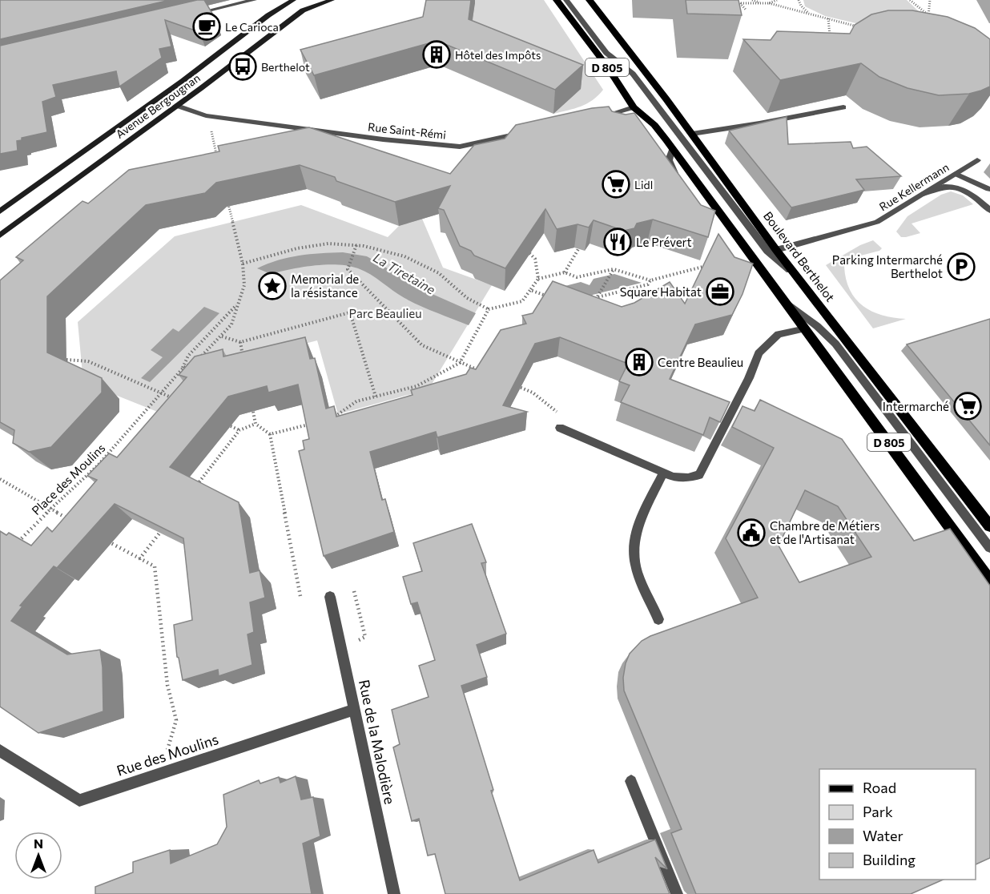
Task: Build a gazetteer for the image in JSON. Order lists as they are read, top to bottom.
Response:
{
  "streets": {
    "main road": ["D 805", "Avenue Bergougnan", "Boulevard Berthelot"],
    "street": [
      "Rue Saint-Rémi",
      "Rue Kellermann",
      "Rue de la Malodière",
      "Rue des Moulins"
    ],
    "path": ["Place des Moulins"]
  },
  "crossings": [
    ["Avenue Bergougnan", "Rue Saint-Rémi"],
    ["Rue Kellermann", "Boulevard Berthelot"],
    ["Rue de la Malodière", "Rue des Moulins"]
  ],
  "water": ["La Tiretaine"],
  "parks": ["Parc Beaulieu"],
  "places": {
    "cafe": ["Le Carioca"],
    "building": ["Hôtel des Impôts", "Centre Beaulieu"],
    "bus stop": ["Berthelot"],
    "supermarket": ["Lidl", "Intermarché"],
    "restaurant": ["Le Prévert"],
    "parking": ["Parking Intermarché Berthelot"],
    "place": ["Memorial de la résistance"],
    "office": ["Square Habitat"],
    "public building": ["Chambre de Métiers et de l'Artisanat"]
  },
  "legend": [
    "Road",
    "Park",
    "Water",
    "Building"
  ],
  "north": "top"
}
